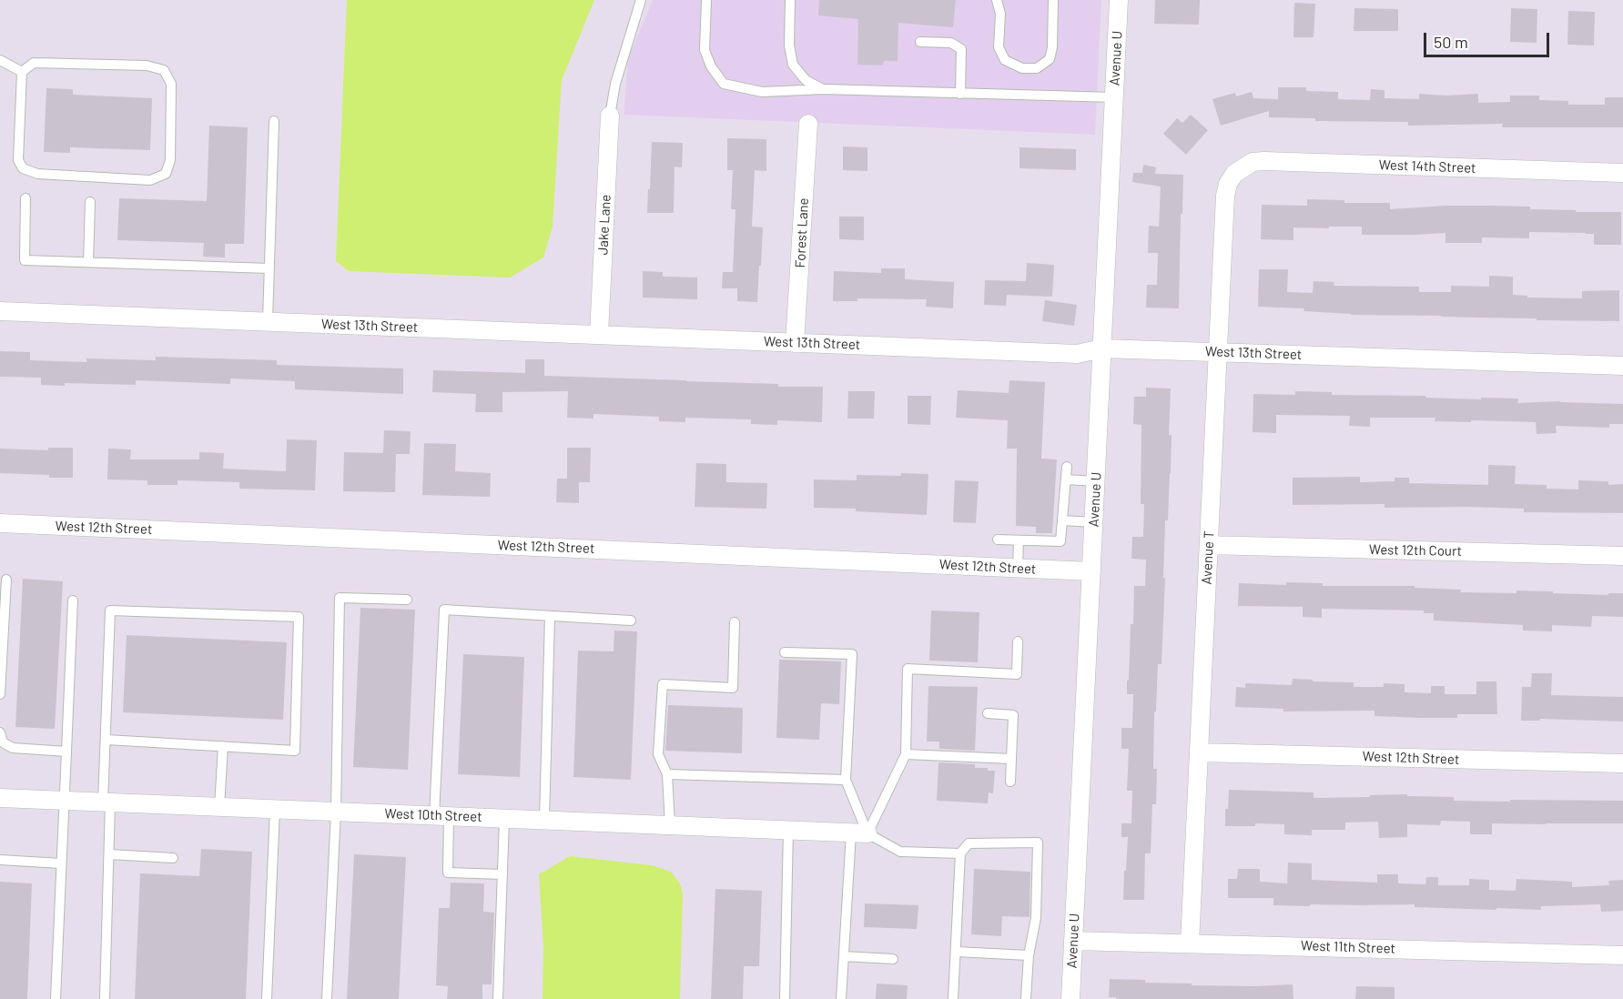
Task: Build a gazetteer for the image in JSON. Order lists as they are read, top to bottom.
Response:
{
  "streets": {
    "street": [
      "Avenue U",
      "West 14th Street",
      "Jake Lane",
      "Forest Lane",
      "West 13th Street",
      "West 12th Street",
      "West 12th Court",
      "Avenue T",
      "West 10th Street",
      "West 11th Street"
    ]
  },
  "crossings": [
    ["Avenue U", "West 13th Street"],
    ["Avenue U", "West 12th Street"],
    ["Avenue U", "West 11th Street"],
    ["West 14th Street", "Avenue T"],
    ["Jake Lane", "West 13th Street"],
    ["Forest Lane", "West 13th Street"],
    ["West 13th Street", "Avenue T"],
    ["West 12th Street", "Avenue T"],
    ["West 12th Court", "Avenue T"],
    ["Avenue T", "West 11th Street"]
  ],
  "scale_bar": "50 m"
}
